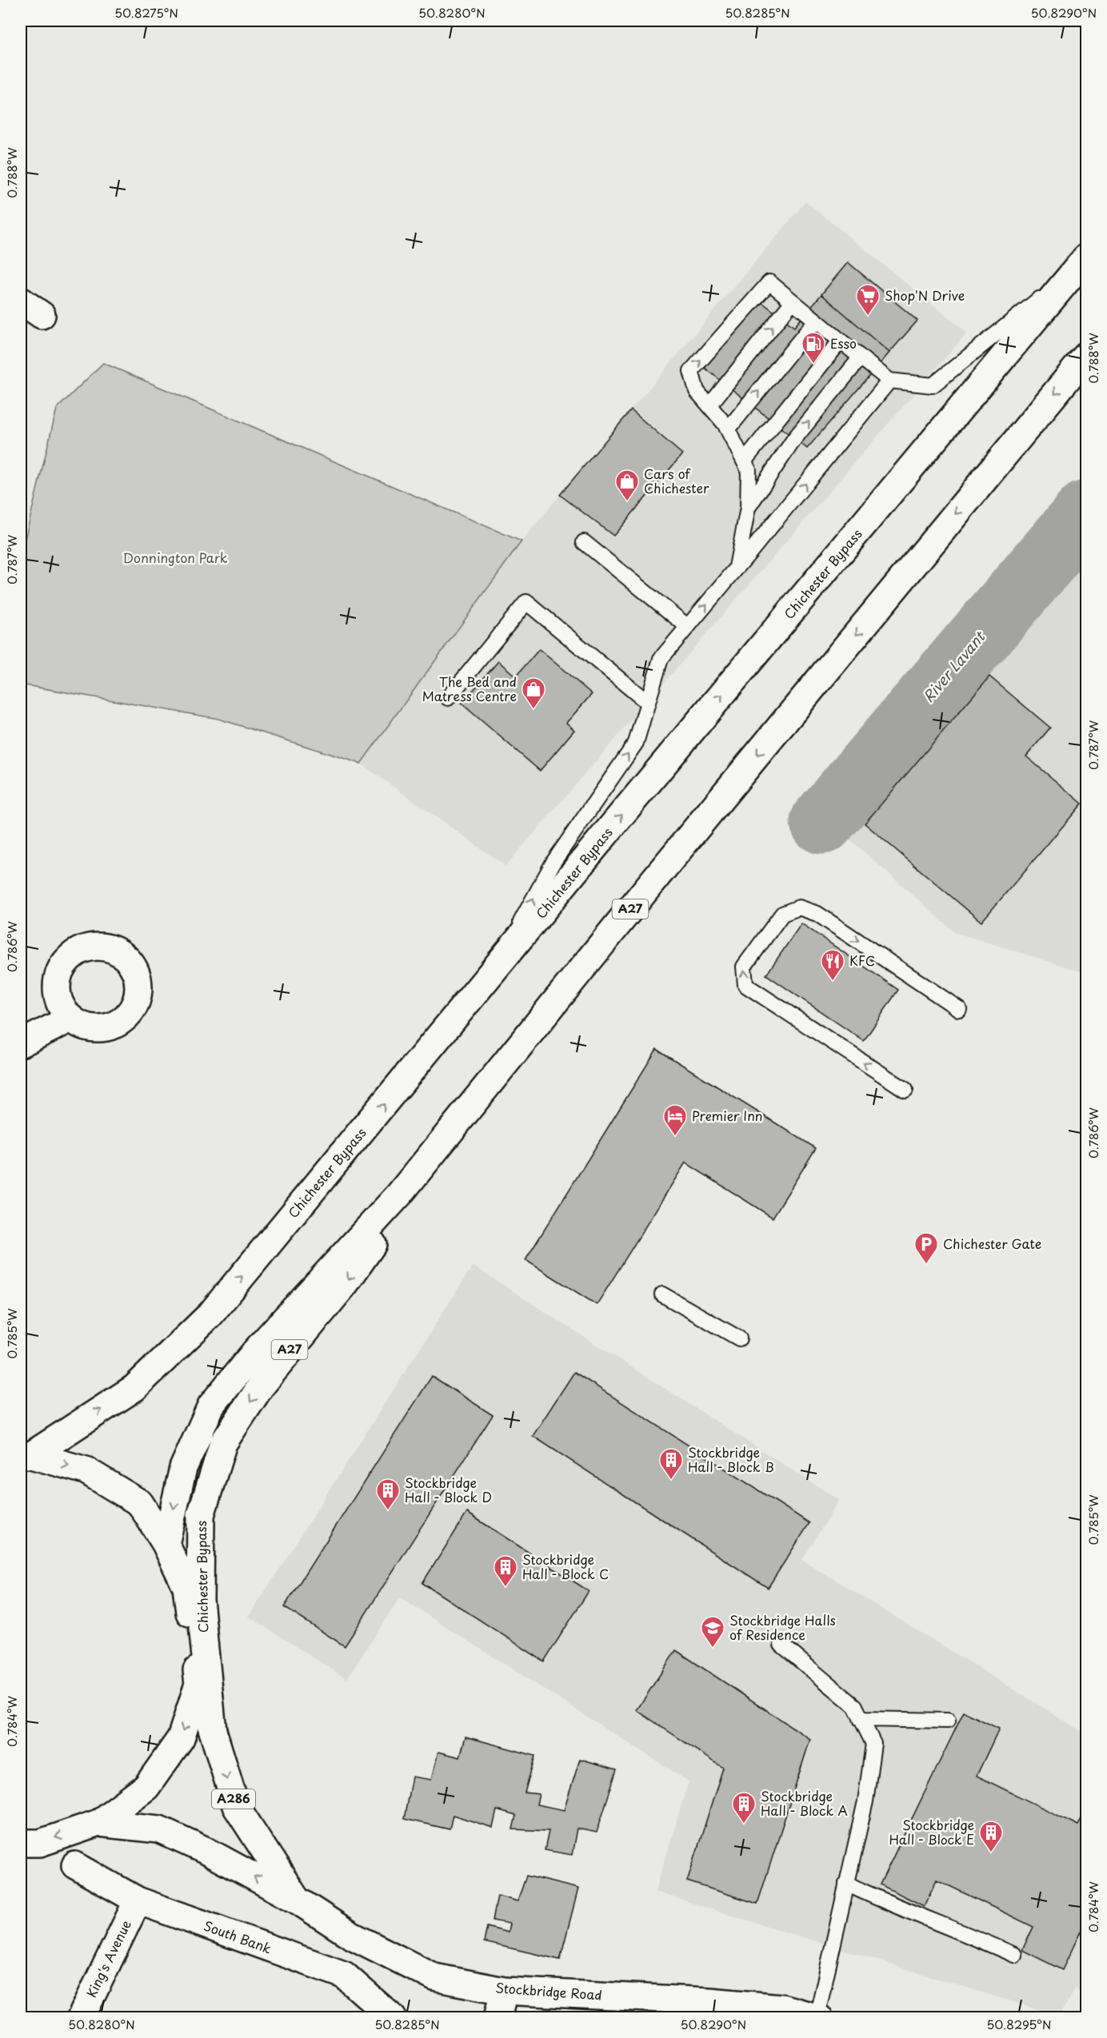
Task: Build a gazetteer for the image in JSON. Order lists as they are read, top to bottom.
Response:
{
  "streets": {
    "main road": [
      "Chichester Bypass",
      "A27",
      "A286",
      "South Bank",
      "King's Avenue",
      "Stockbridge Road"
    ]
  },
  "crossings": [
    ["Chichester Bypass", "Stockbridge Road"],
    ["South Bank", "King's Avenue"]
  ],
  "water": ["River Lavant"],
  "parks": ["Donnington Park"],
  "places": {
    "supermarket": ["Shop'N Drive"],
    "fuel station": ["Esso"],
    "shop": ["Cars of Chichester", "The Bed and Matress Centre"],
    "restaurant": ["KFC"],
    "hotel": ["Premier Inn"],
    "parking": ["Chichester Gate"],
    "building": [
      "Stockbridge Hall - Block B",
      "Stockbridge Hall - Block D",
      "Stockbridge Hall - Block C",
      "Stockbridge Hall - Block A",
      "Stockbridge Hall - Block E"
    ],
    "school or university": ["Stockbridge Halls of Residence"]
  },
  "coordinates": [
    "50.8275°N",
    "50.8280°N",
    "50.8285°N",
    "50.8290°N",
    "0.788°W",
    "0.787°W",
    "0.786°W",
    "0.785°W",
    "0.784°W",
    "50.8295°N"
  ]
}
